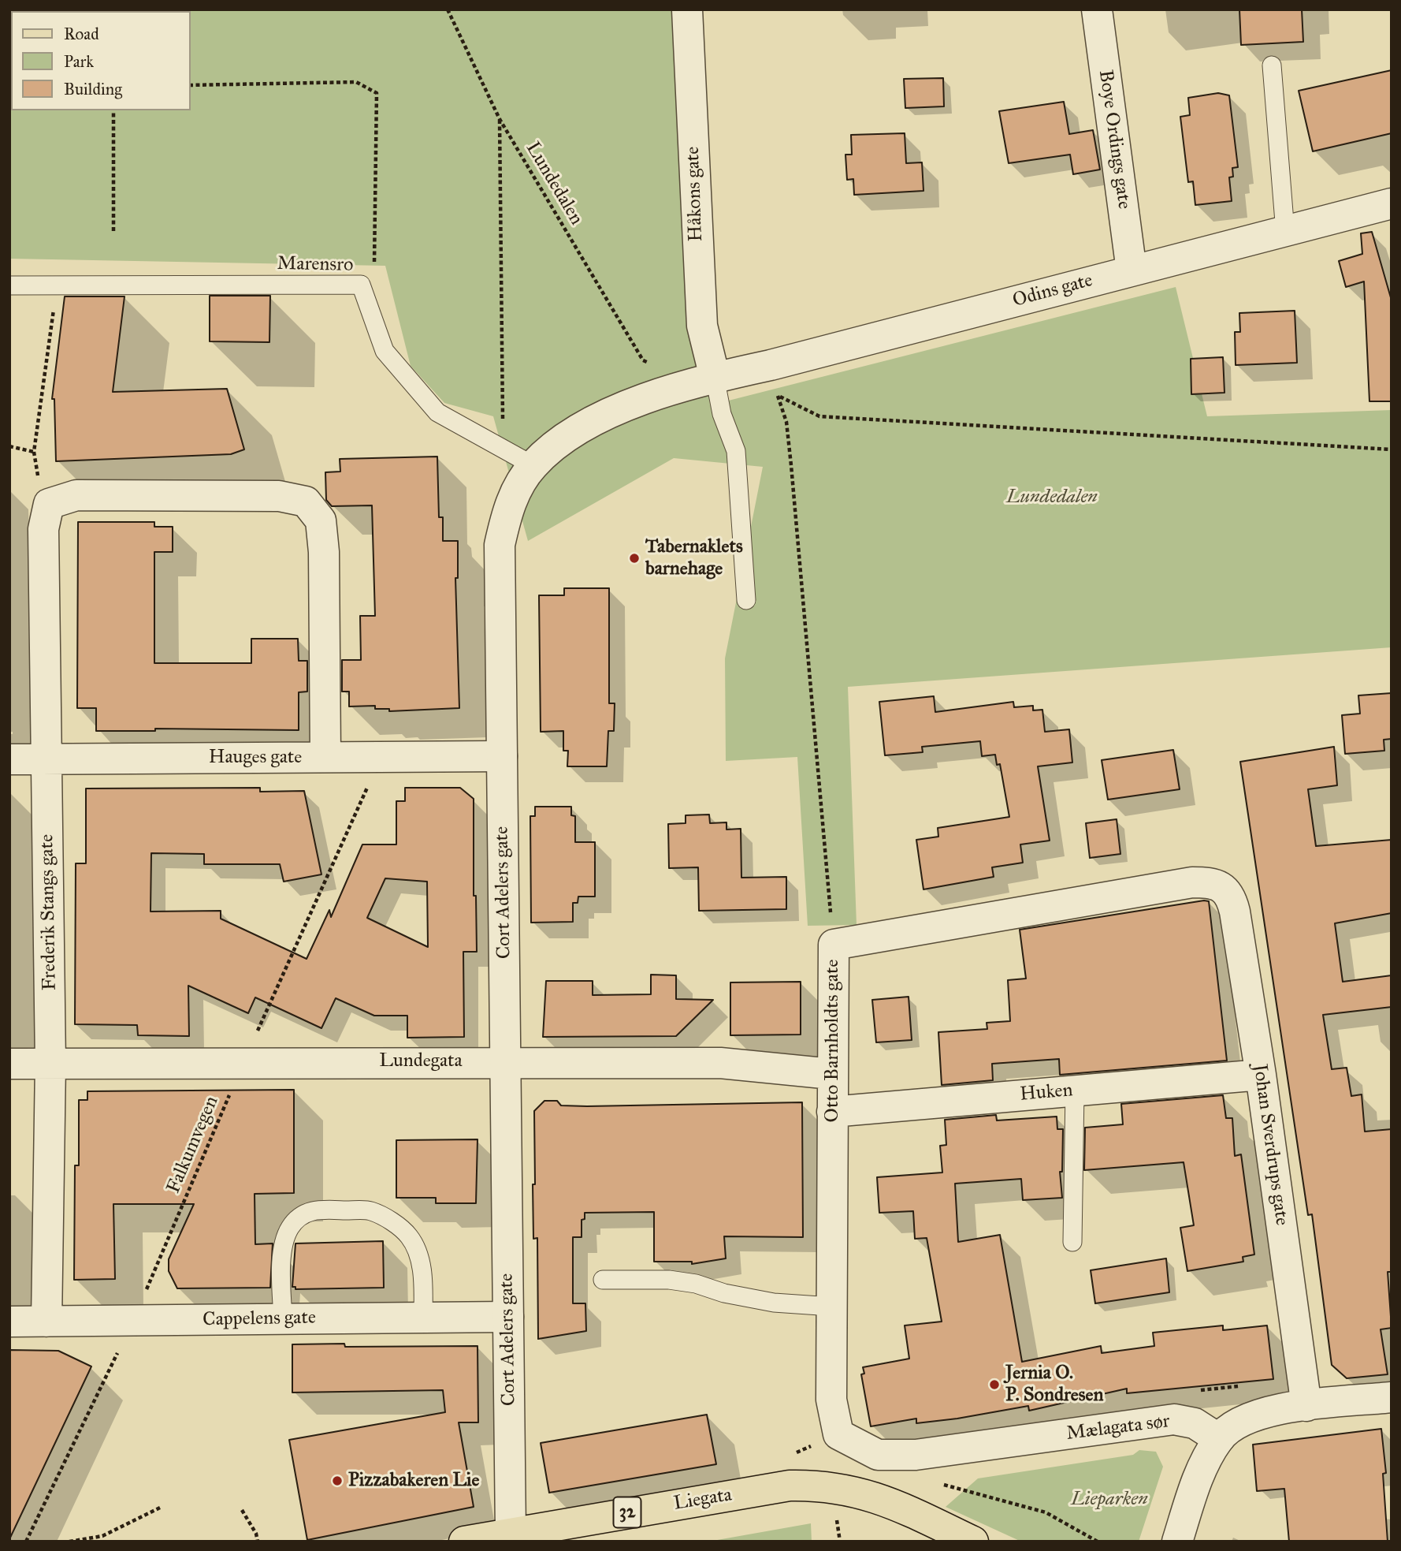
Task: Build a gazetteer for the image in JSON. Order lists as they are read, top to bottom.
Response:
{
  "streets": {
    "main road": ["Liegata", "32"],
    "street": [
      "Boye Ordings gate",
      "Håkons gate",
      "Odins gate",
      "Hauges gate",
      "Cort Adelers gate",
      "Frederik Stangs gate",
      "Otto Barnholdts gate",
      "Lundegata",
      "Huken",
      "Johan Sverdrups gate",
      "Cappelens gate",
      "Mælagata sør"
    ],
    "lane": ["Marensro"],
    "path": ["Lundedalen", "Falkumvegen"]
  },
  "crossings": [
    ["Boye Ordings gate", "Odins gate"],
    ["Håkons gate", "Odins gate"],
    ["Håkons gate", "Cort Adelers gate"],
    ["Marensro", "Cort Adelers gate"],
    ["Odins gate", "Cort Adelers gate"],
    ["Hauges gate", "Cort Adelers gate"],
    ["Hauges gate", "Frederik Stangs gate"],
    ["Hauges gate", "Falkumvegen"],
    ["Cort Adelers gate", "Lundegata"],
    ["Cort Adelers gate", "Cappelens gate"],
    ["Cort Adelers gate", "Liegata"],
    ["Frederik Stangs gate", "Lundegata"],
    ["Frederik Stangs gate", "Cappelens gate"],
    ["Otto Barnholdts gate", "Lundegata"],
    ["Otto Barnholdts gate", "Huken"],
    ["Otto Barnholdts gate", "Johan Sverdrups gate"],
    ["Otto Barnholdts gate", "Mælagata sør"],
    ["Lundegata", "Falkumvegen"],
    ["Huken", "Johan Sverdrups gate"],
    ["Falkumvegen", "Cappelens gate"],
    ["Liegata", "32"]
  ],
  "parks": ["Lundedalen", "Lieparken"],
  "places": ["Tabernaklets barnehage", "Jernia O. P. Sondresen", "Pizzabakeren Lie"],
  "legend": ["Road", "Park", "Building"]
}
